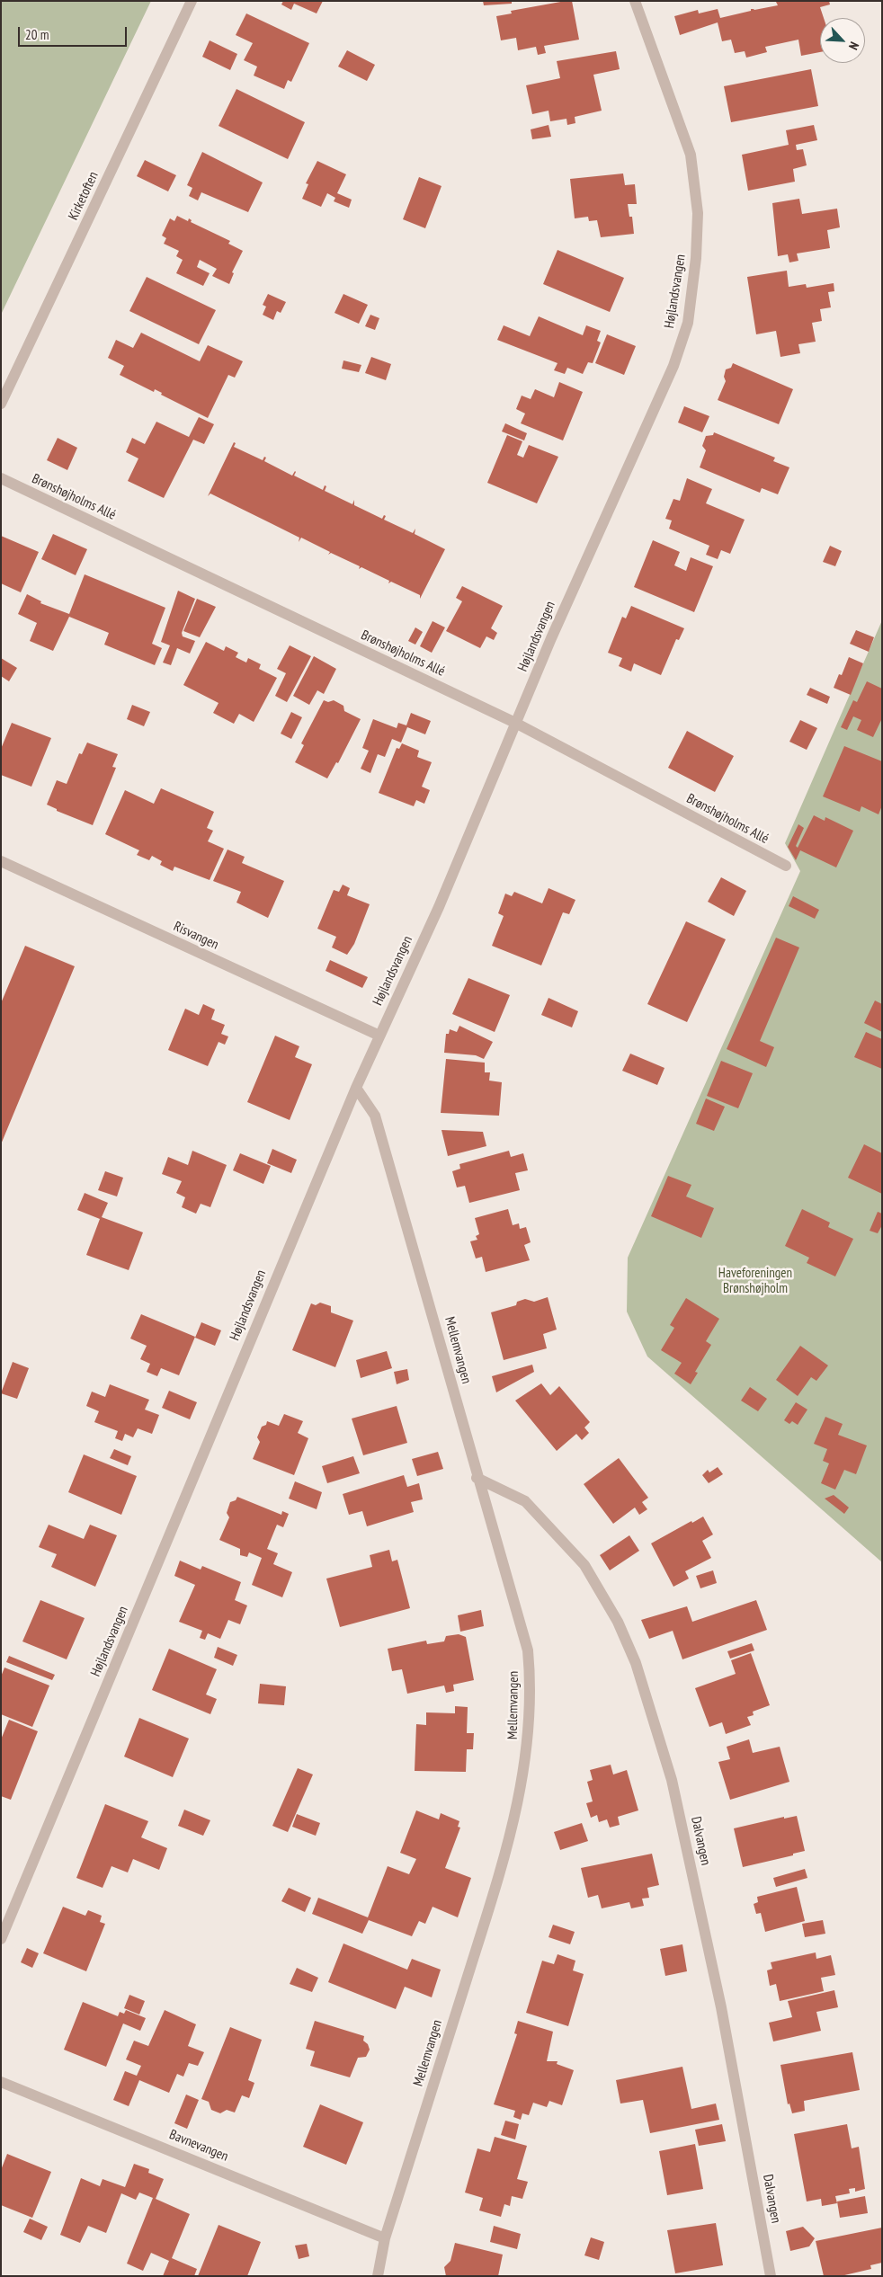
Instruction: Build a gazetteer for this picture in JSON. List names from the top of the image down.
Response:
{
  "streets": {
    "street": [
      "Kirketoften",
      "Højlandsvangen",
      "Brønshøjholms Allé",
      "Risvangen",
      "Mellemvangen",
      "Dalvangen",
      "Bavnevangen"
    ]
  },
  "crossings": [
    ["Højlandsvangen", "Brønshøjholms Allé"],
    ["Højlandsvangen", "Risvangen"],
    ["Højlandsvangen", "Mellemvangen"],
    ["Mellemvangen", "Dalvangen"],
    ["Mellemvangen", "Bavnevangen"]
  ],
  "parks": ["Haveforeningen Brønshøjholm"],
  "scale_bar": "20 m",
  "north": "bottom right"
}
